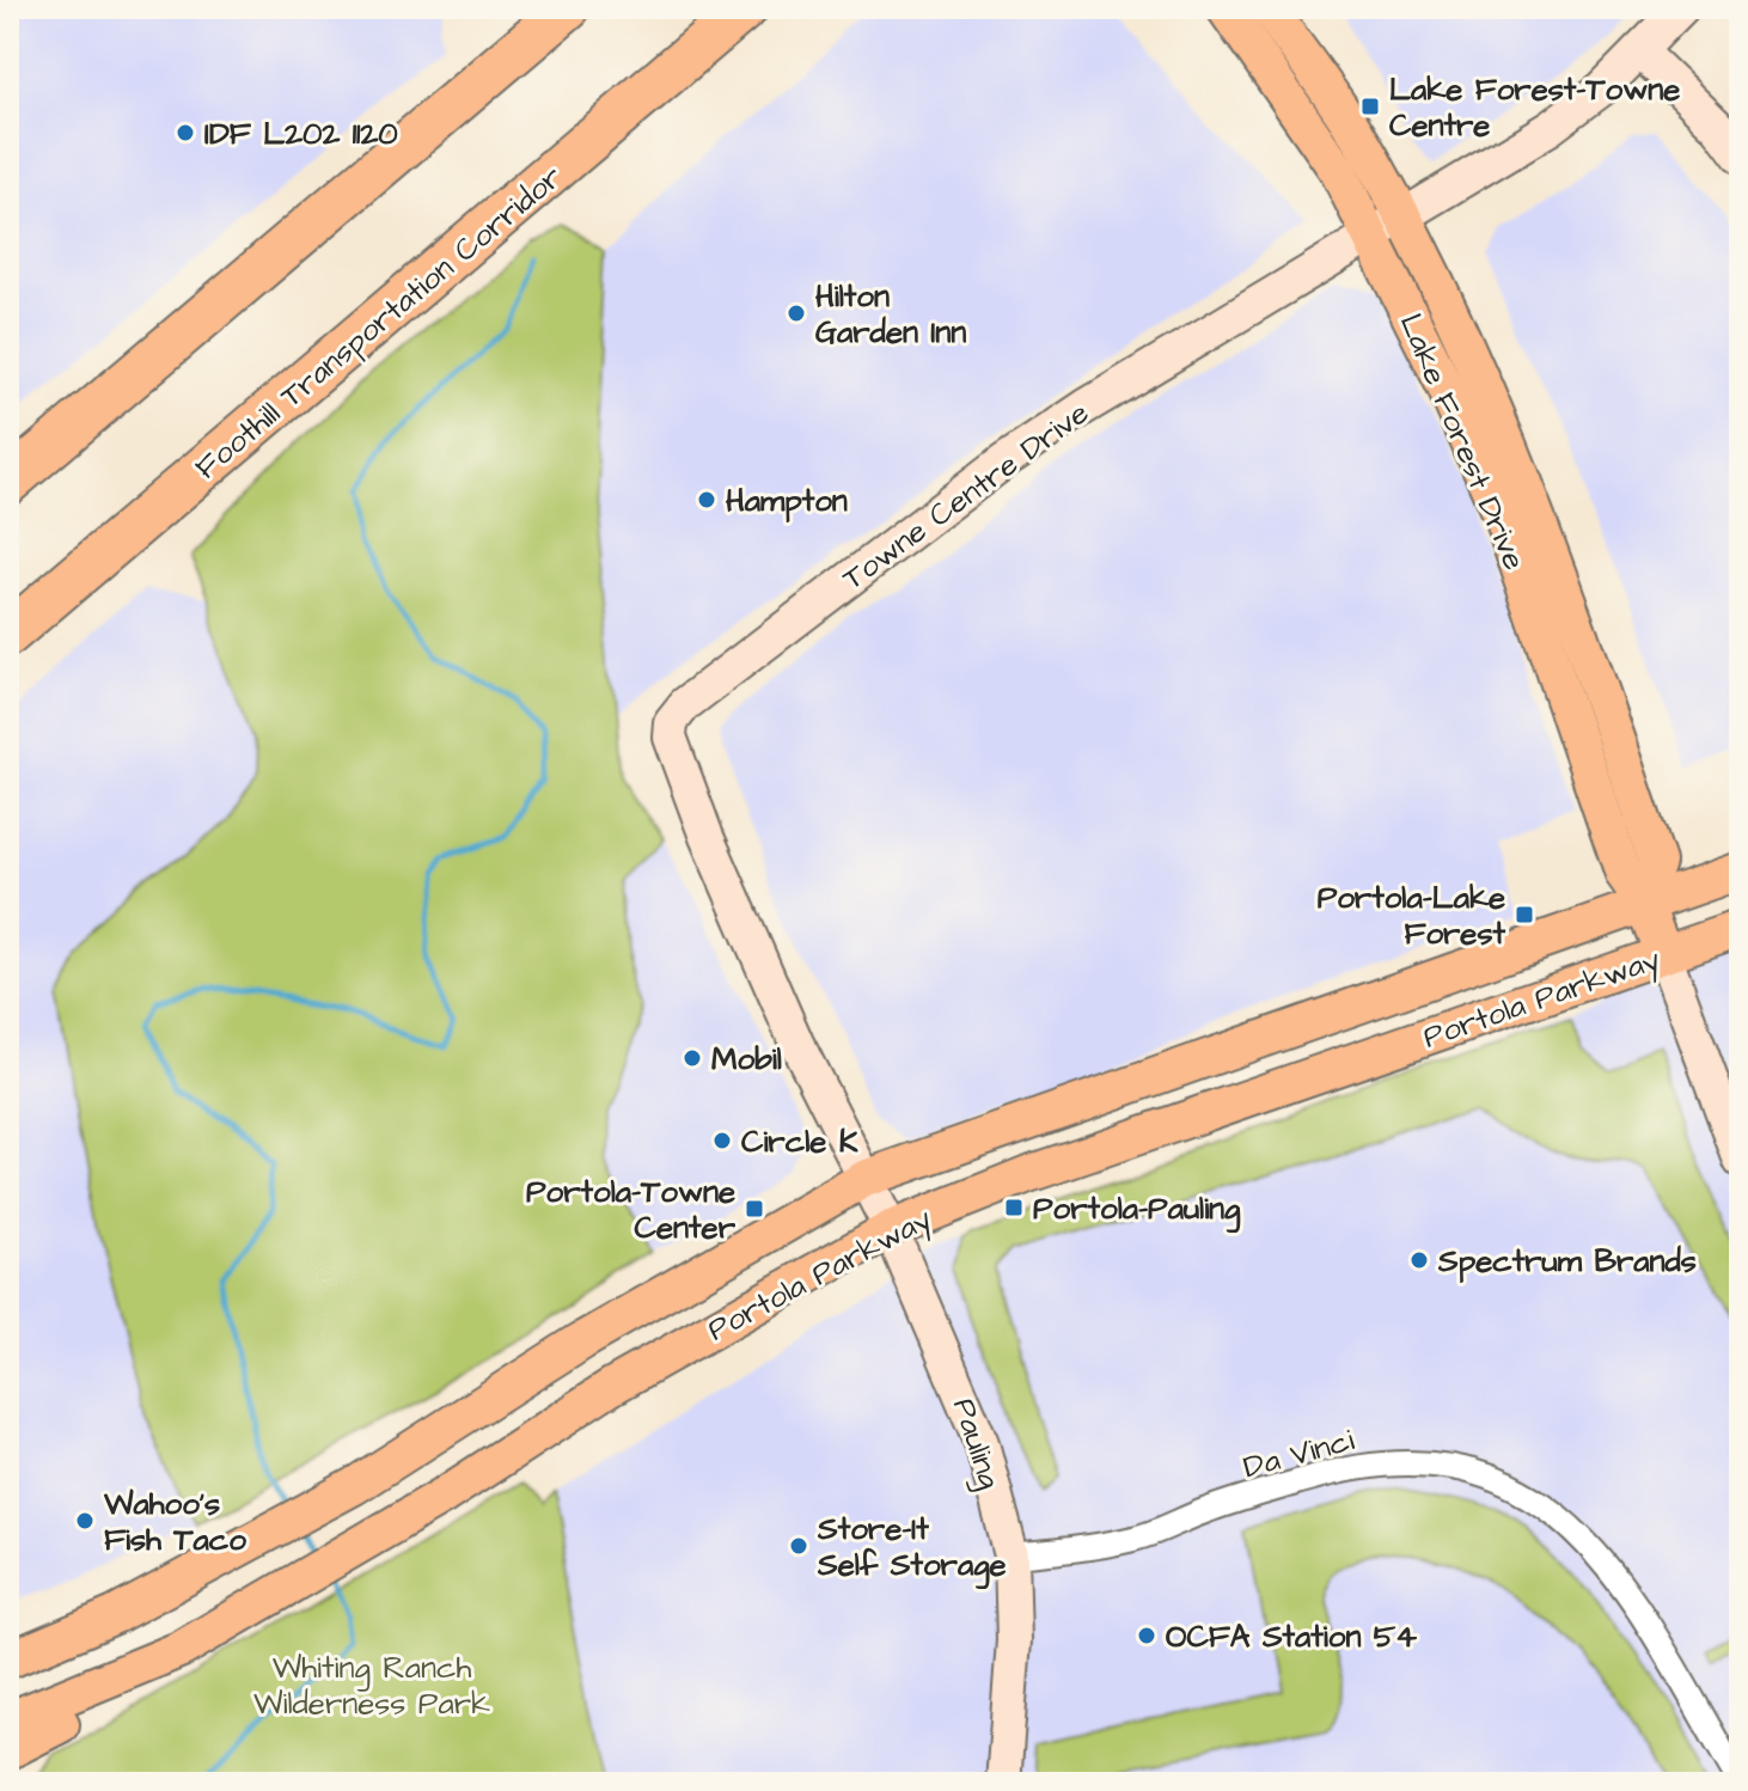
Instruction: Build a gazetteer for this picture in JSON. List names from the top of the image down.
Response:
{
  "streets": {
    "highway": ["Foothill Transportation Corridor"],
    "main road": [
      "Lake Forest Drive",
      "Towne Centre Drive",
      "Portola Parkway",
      "Pauling"
    ],
    "street": ["Da Vinci"]
  },
  "crossings": [
    ["Lake Forest Drive", "Towne Centre Drive"],
    ["Lake Forest Drive", "Portola Parkway"],
    ["Towne Centre Drive", "Portola Parkway"],
    ["Towne Centre Drive", "Pauling"],
    ["Portola Parkway", "Pauling"],
    ["Pauling", "Da Vinci"]
  ],
  "parks": ["Whiting Ranch Wilderness Park"],
  "places": {
    "transit": [
      "Lake Forest-Towne Centre",
      "Portola-Lake Forest",
      "Portola-Pauling",
      "Portola-Towne Center"
    ],
    "other": [
      "IDF L202 1120",
      "Hilton Garden Inn",
      "Hampton",
      "Mobil",
      "Circle K",
      "Spectrum Brands",
      "Wahoo's Fish Taco",
      "Store-It Self Storage",
      "OCFA Station 54"
    ]
  }
}
